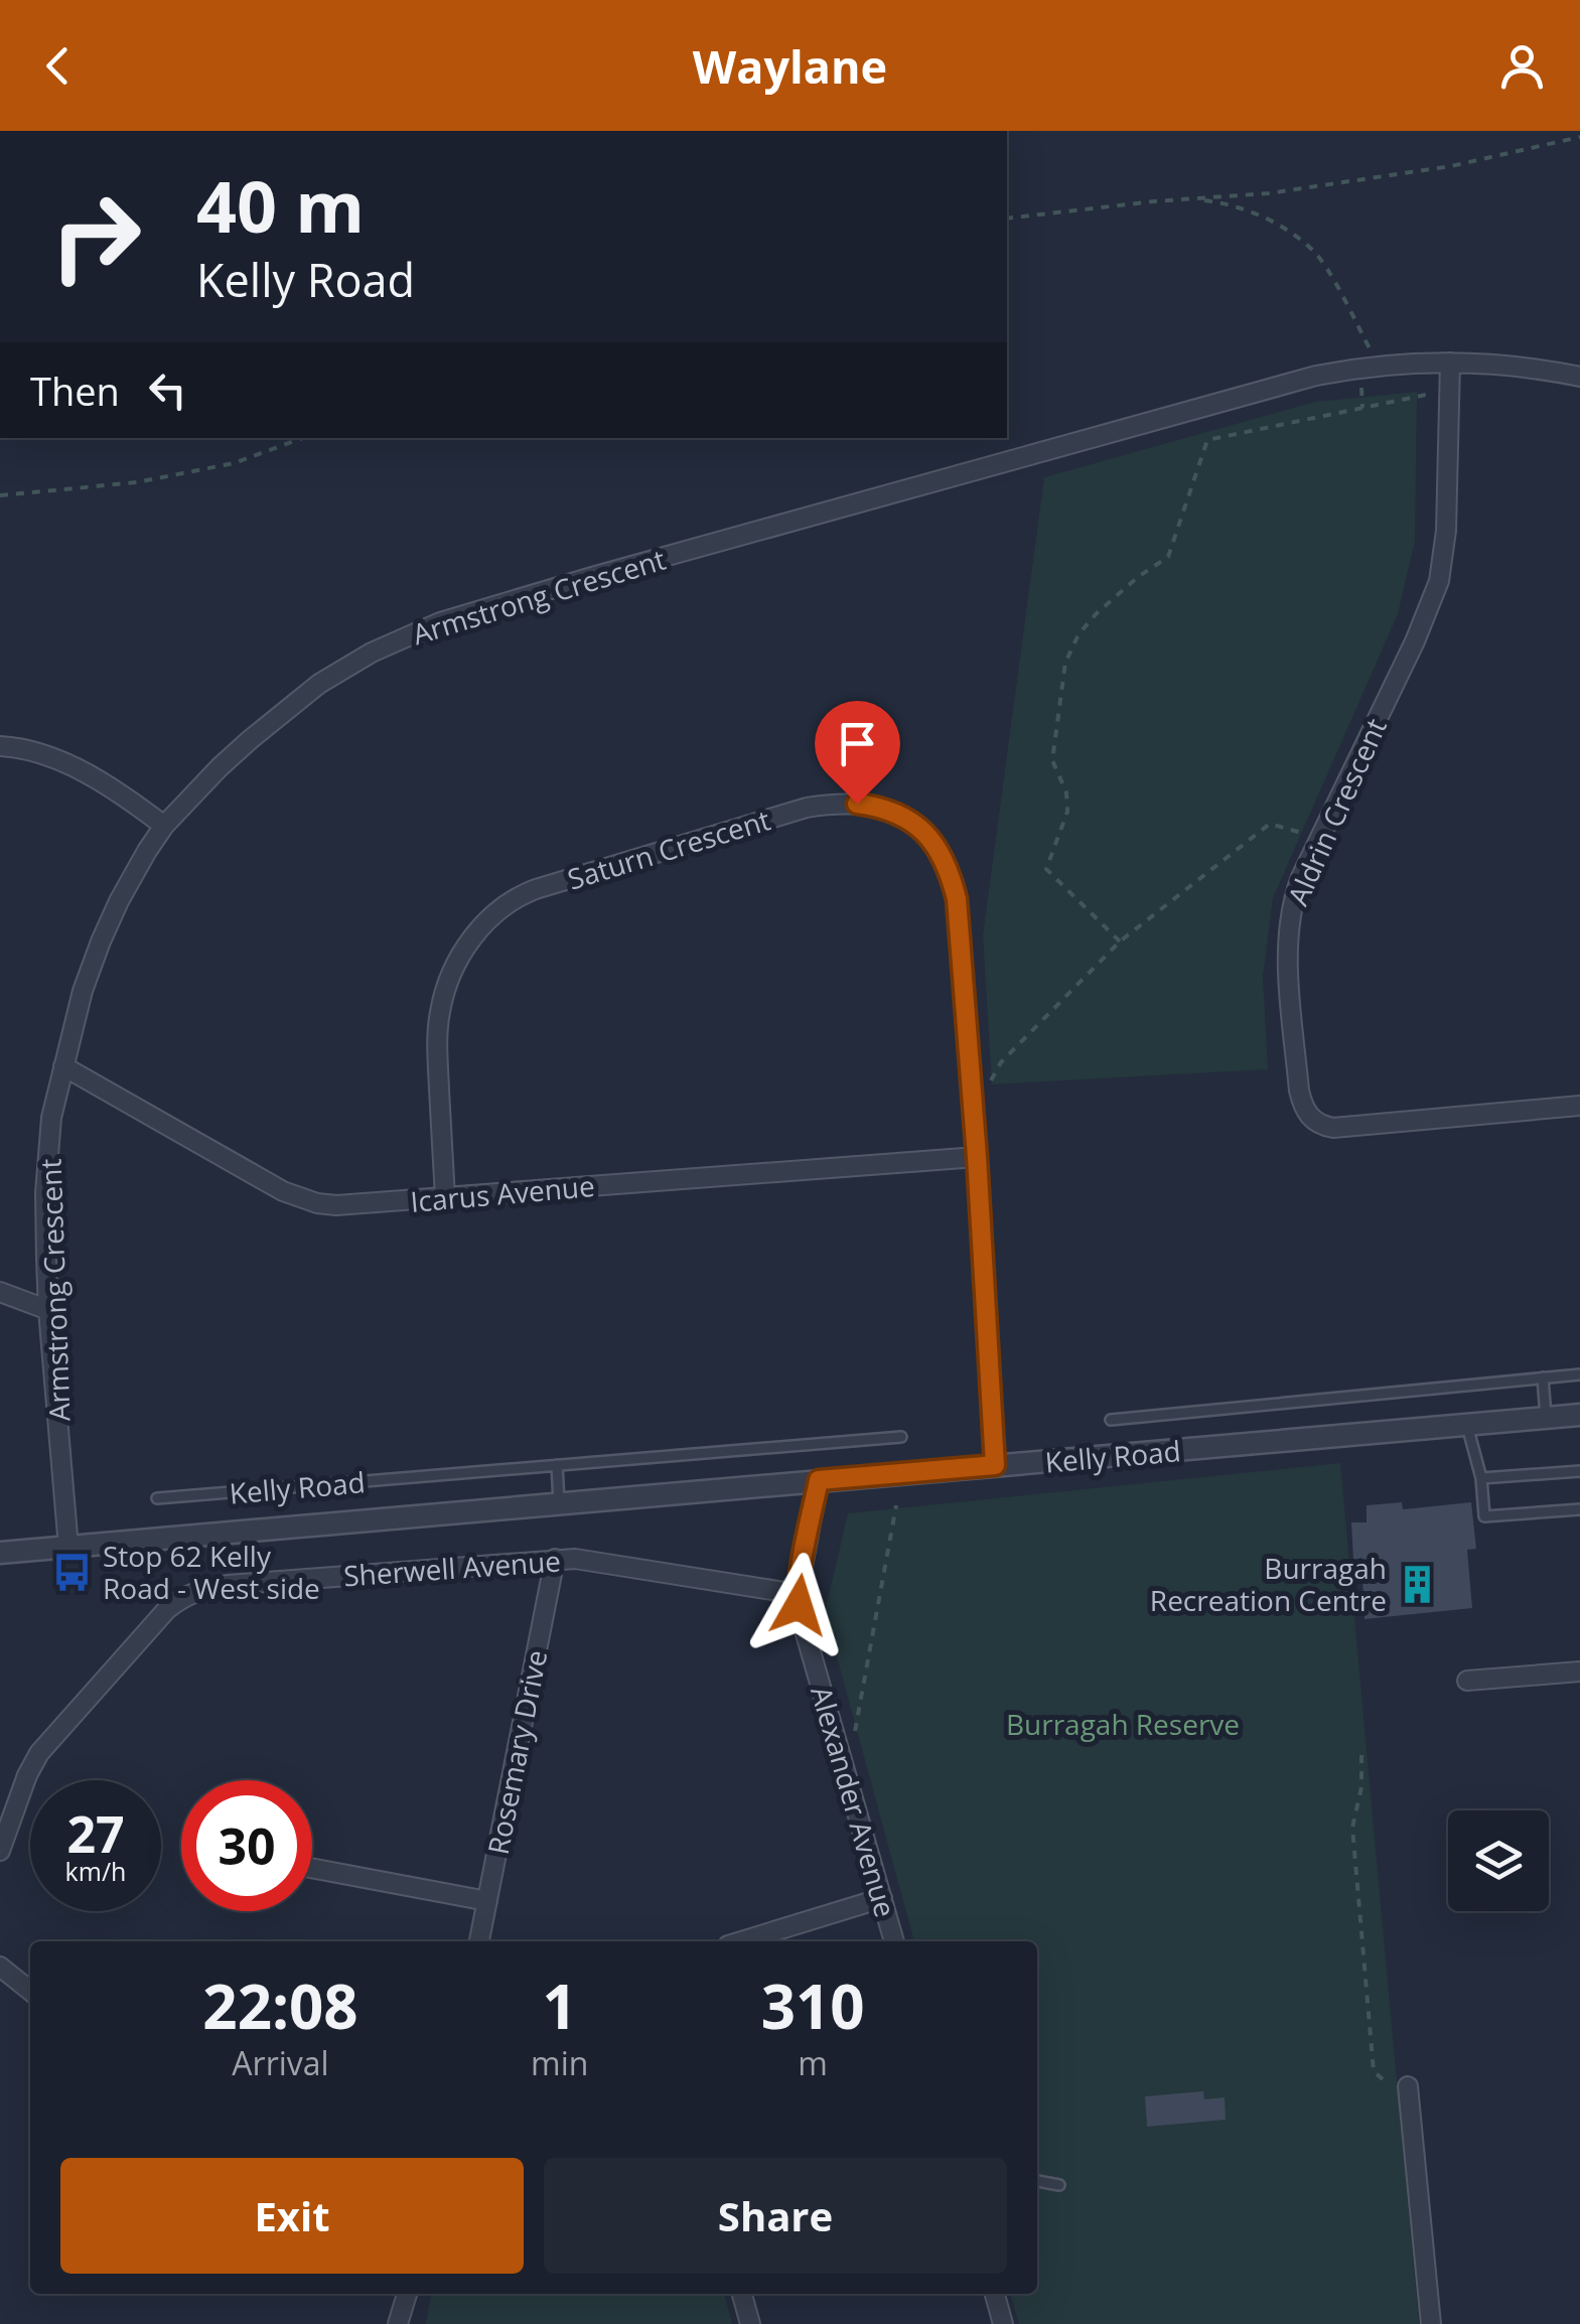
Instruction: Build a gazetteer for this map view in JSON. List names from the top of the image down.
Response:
{
  "streets": {
    "street": [
      "Armstrong Crescent",
      "Aldrin Crescent",
      "Saturn Crescent",
      "Icarus Avenue",
      "Kelly Road",
      "Sherwell Avenue",
      "Rosemary Drive",
      "Alexander Avenue"
    ]
  },
  "crossings": [
    ["Armstrong Crescent", "Aldrin Crescent"],
    ["Armstrong Crescent", "Icarus Avenue"],
    ["Armstrong Crescent", "Kelly Road"],
    ["Saturn Crescent", "Icarus Avenue"],
    ["Saturn Crescent", "Kelly Road"],
    ["Kelly Road", "Alexander Avenue"],
    ["Sherwell Avenue", "Rosemary Drive"],
    ["Sherwell Avenue", "Alexander Avenue"]
  ],
  "parks": ["Burragah Reserve"],
  "places": {
    "bus stop": ["Stop 62 Kelly Road - West side"],
    "building": ["Burragah Recreation Centre"]
  },
  "page": {
    "header": "Waylane",
    "turn": ["40 m", "Kelly Road"],
    "then": "Then",
    "speed": "27 km/h",
    "limit": "30",
    "eta": [
      "22:08",
      "Arrival",
      "1",
      "min",
      "310",
      "m"
    ],
    "buttons": ["Exit", "Share"]
  }
}
